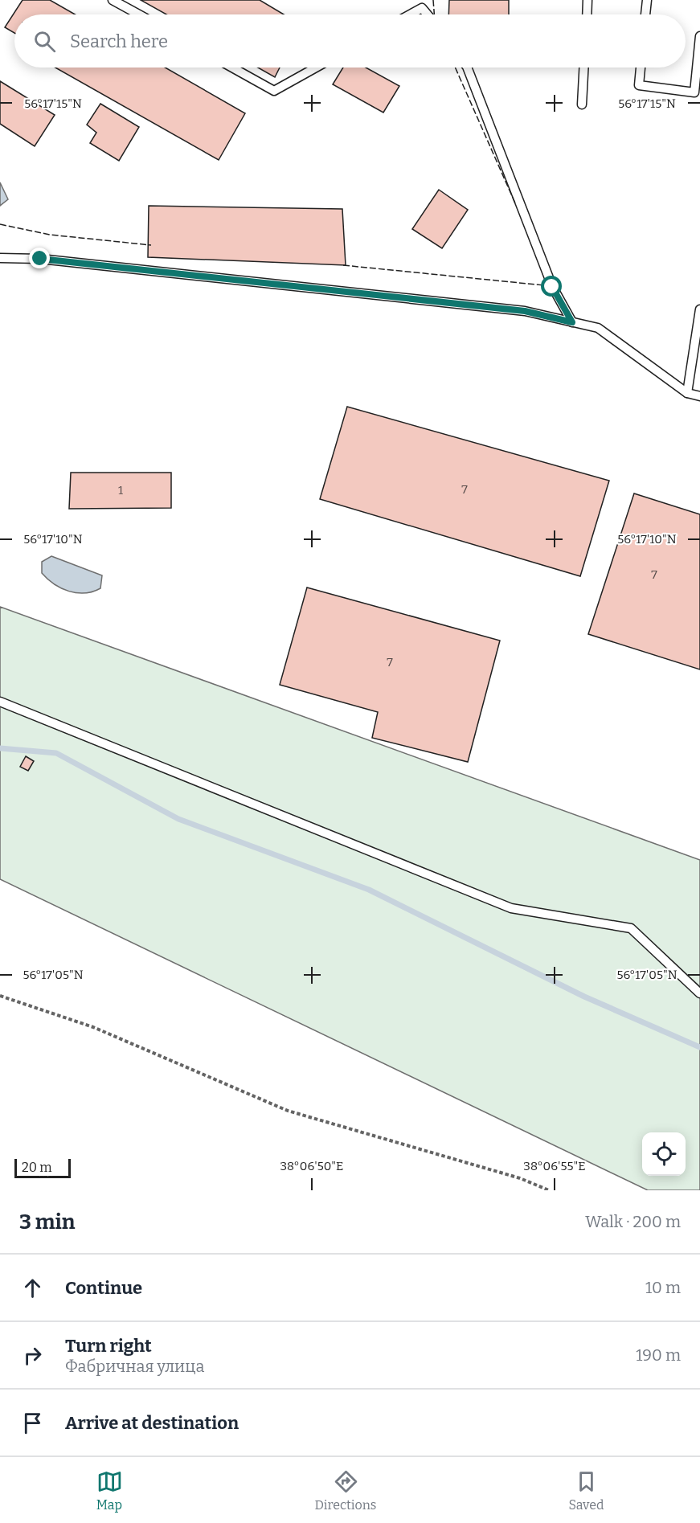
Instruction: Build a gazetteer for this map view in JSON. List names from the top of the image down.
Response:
{
  "house_numbers": [
    "7",
    "1",
    "7",
    "7"
  ],
  "scale_bar": "20 m",
  "page": {
    "search": "Search here",
    "scale": "20 m",
    "heading": ["3 min", "Walk · 200 m"],
    "list": [
      ["Continue", "10 m"],
      ["Turn right", "Фабричная улица", "190 m"],
      "Arrive at destination"
    ],
    "nav": ["Map", "Directions", "Saved"]
  },
  "coordinates": [
    "56°17'15\"N",
    "56°17'10\"N",
    "56°17'05\"N",
    "38°06'50\"E",
    "38°06'55\"E"
  ]
}
